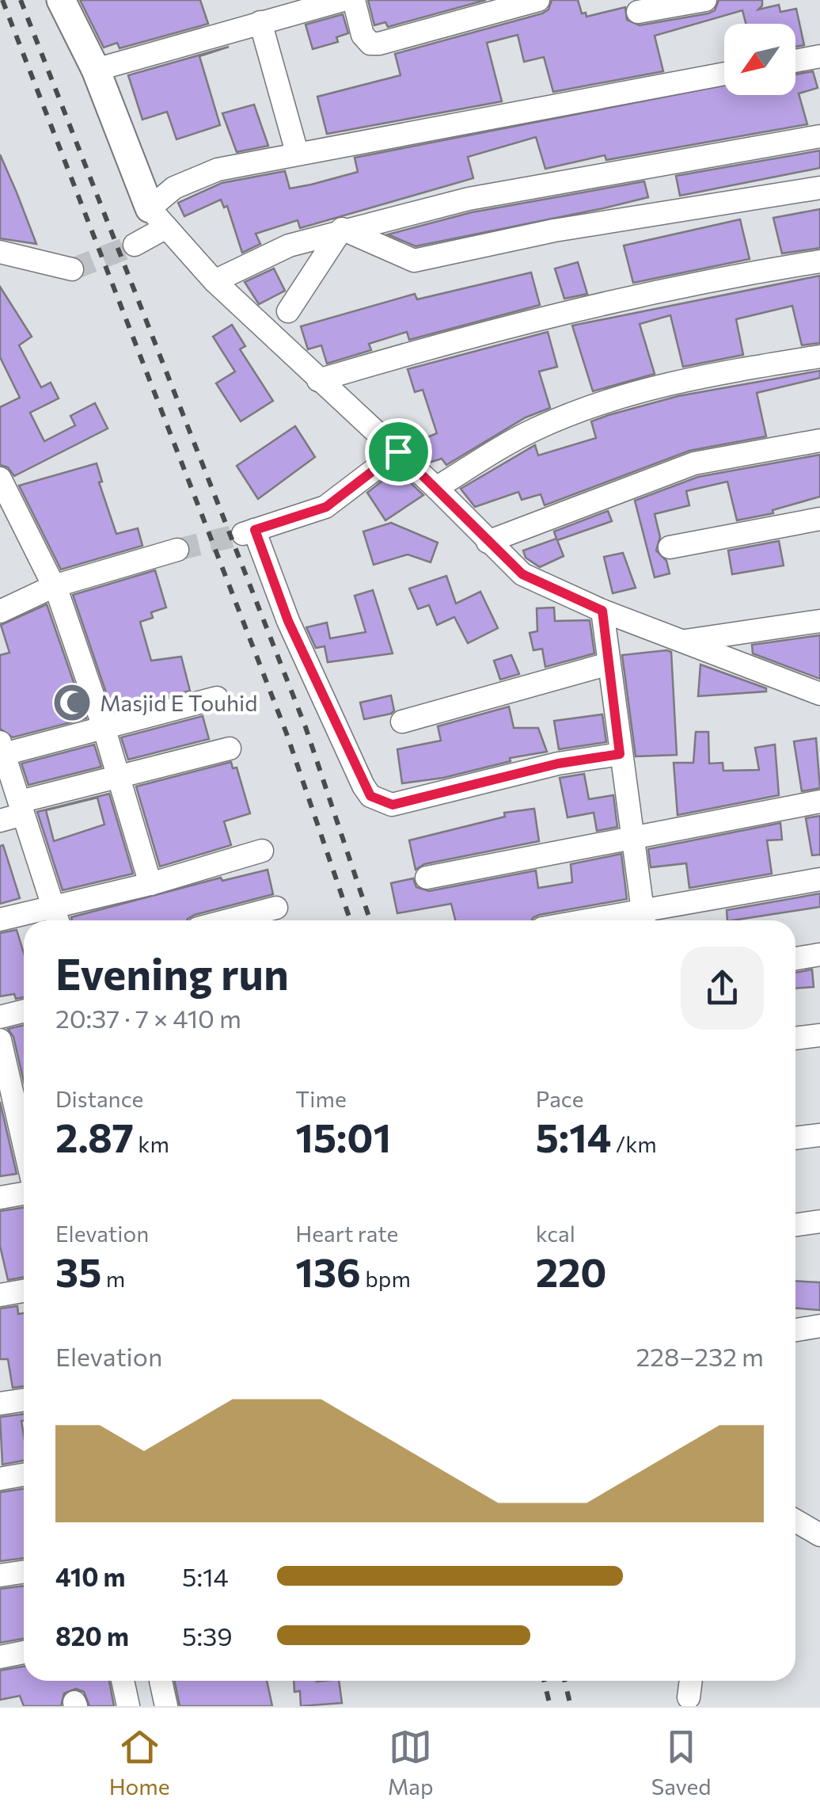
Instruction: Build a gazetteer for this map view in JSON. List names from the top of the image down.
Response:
{
  "places": {
    "mosque": ["Masjid E Touhid"]
  },
  "north": "bottom left",
  "page": {
    "heading": ["Evening run", "20:37 · 7 × 410 m"],
    "stats": [
      ["Distance", "2.87 km"],
      ["Time", "15:01"],
      ["Pace", "5:14 /km"],
      ["Elevation", "35 m"],
      ["Heart rate", "136 bpm"],
      ["kcal", "220"]
    ],
    "chart": ["Elevation", "228–232 m"],
    "list": [
      {
        "name": "410 m",
        "note": "5:14"
      },
      {
        "name": "820 m",
        "note": "5:39"
      }
    ],
    "tabs": ["Home", "Map", "Saved"]
  }
}
